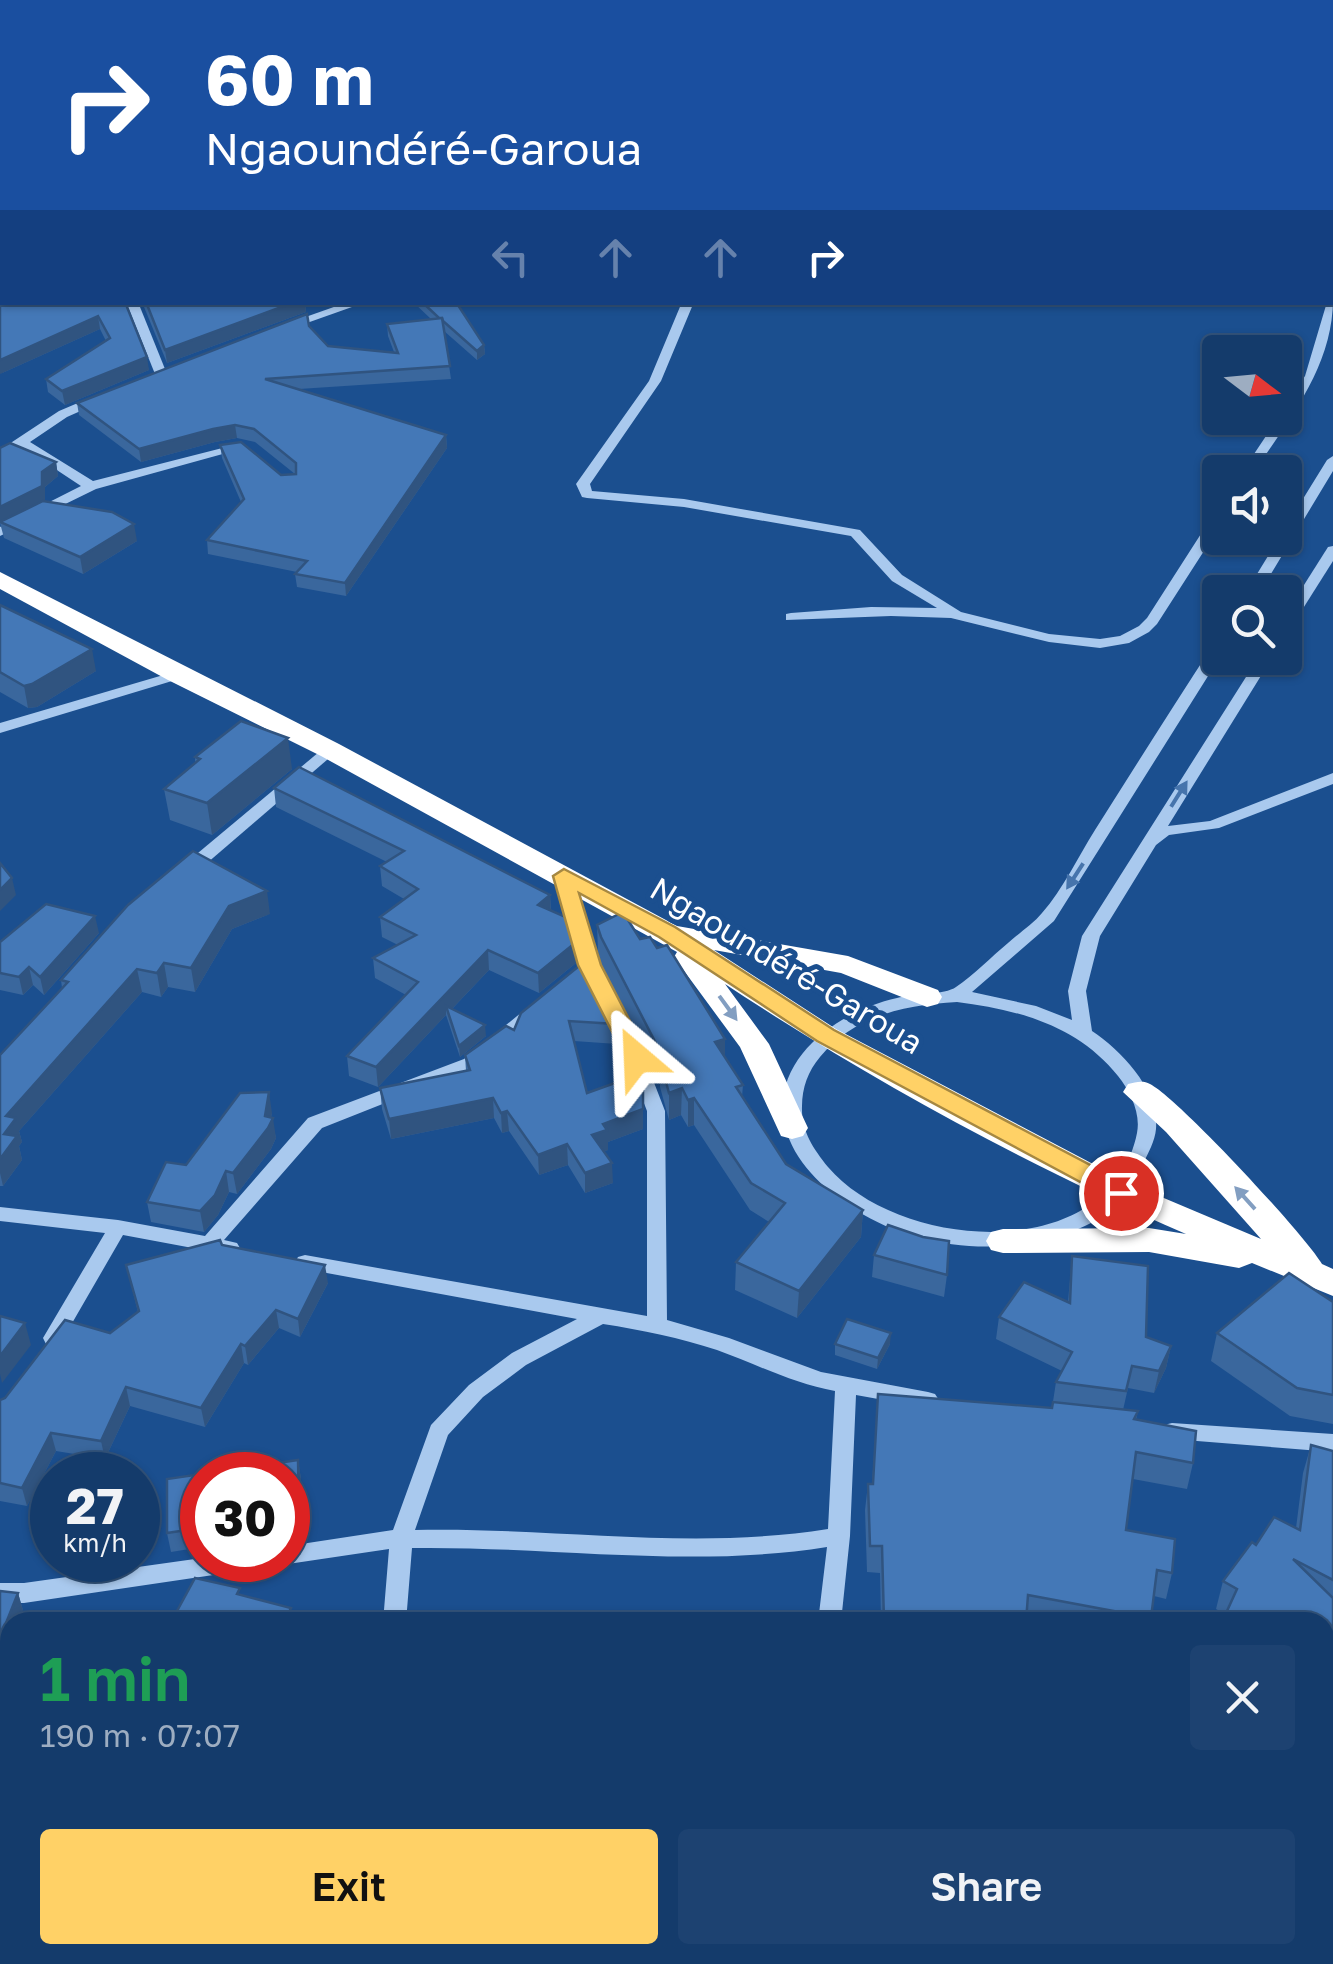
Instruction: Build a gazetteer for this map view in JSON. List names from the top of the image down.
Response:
{
  "streets": {
    "highway": ["Ngaoundéré-Garoua"]
  },
  "north": "right",
  "page": {
    "turn": ["60 m", "Ngaoundéré-Garoua"],
    "speed": "27 km/h",
    "limit": "30",
    "heading": ["1 min", "190 m · 07:07"],
    "buttons": ["Exit", "Share"]
  }
}
